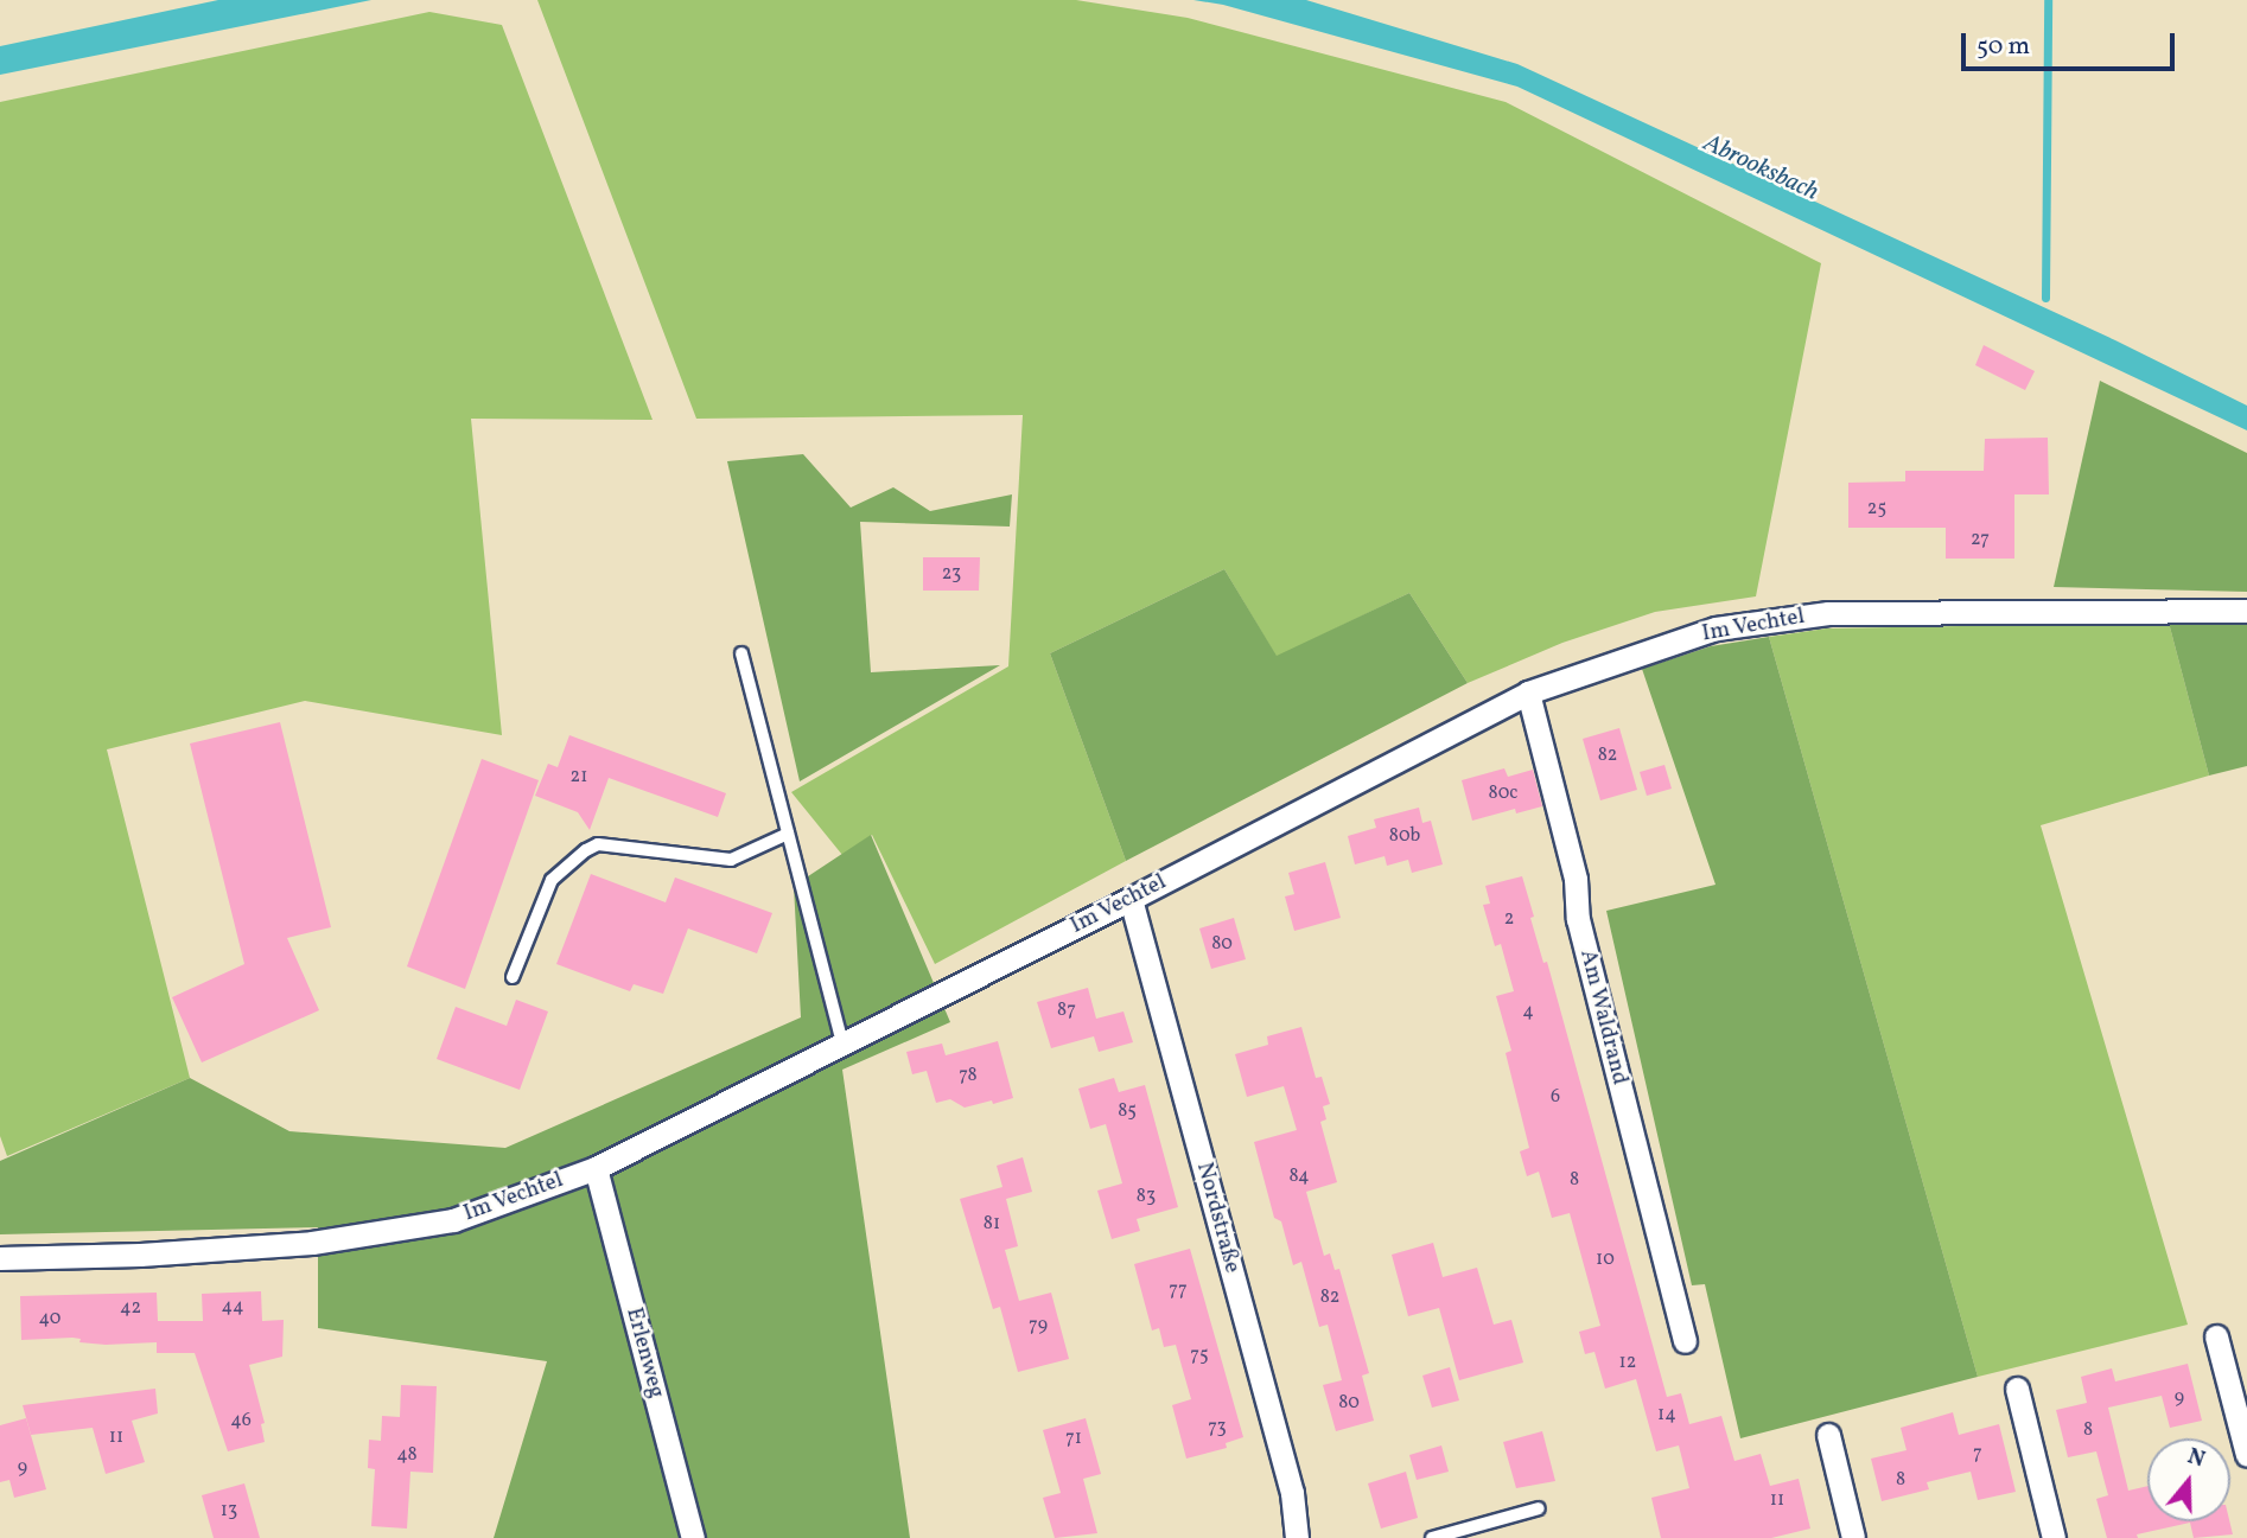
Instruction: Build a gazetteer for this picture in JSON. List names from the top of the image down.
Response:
{
  "streets": {
    "street": [
      "Im Vechtel",
      "Am Waldrand",
      "Nordstraße",
      "Erlenweg"
    ]
  },
  "crossings": [
    ["Im Vechtel", "Am Waldrand"],
    ["Im Vechtel", "Nordstraße"],
    ["Im Vechtel", "Erlenweg"]
  ],
  "water": ["Abrooksbach"],
  "house_numbers": [
    "25",
    "27",
    "23",
    "82",
    "21",
    "80c",
    "80b",
    "2",
    "80",
    "87",
    "4",
    "78",
    "6",
    "85",
    "84",
    "8",
    "83",
    "81",
    "10",
    "77",
    "82",
    "44",
    "42",
    "40",
    "79",
    "75",
    "12",
    "9",
    "80",
    "14",
    "46",
    "73",
    "8",
    "11",
    "71",
    "7",
    "48",
    "9",
    "8",
    "11",
    "13"
  ],
  "scale_bar": "50 m",
  "north": "top"
}
